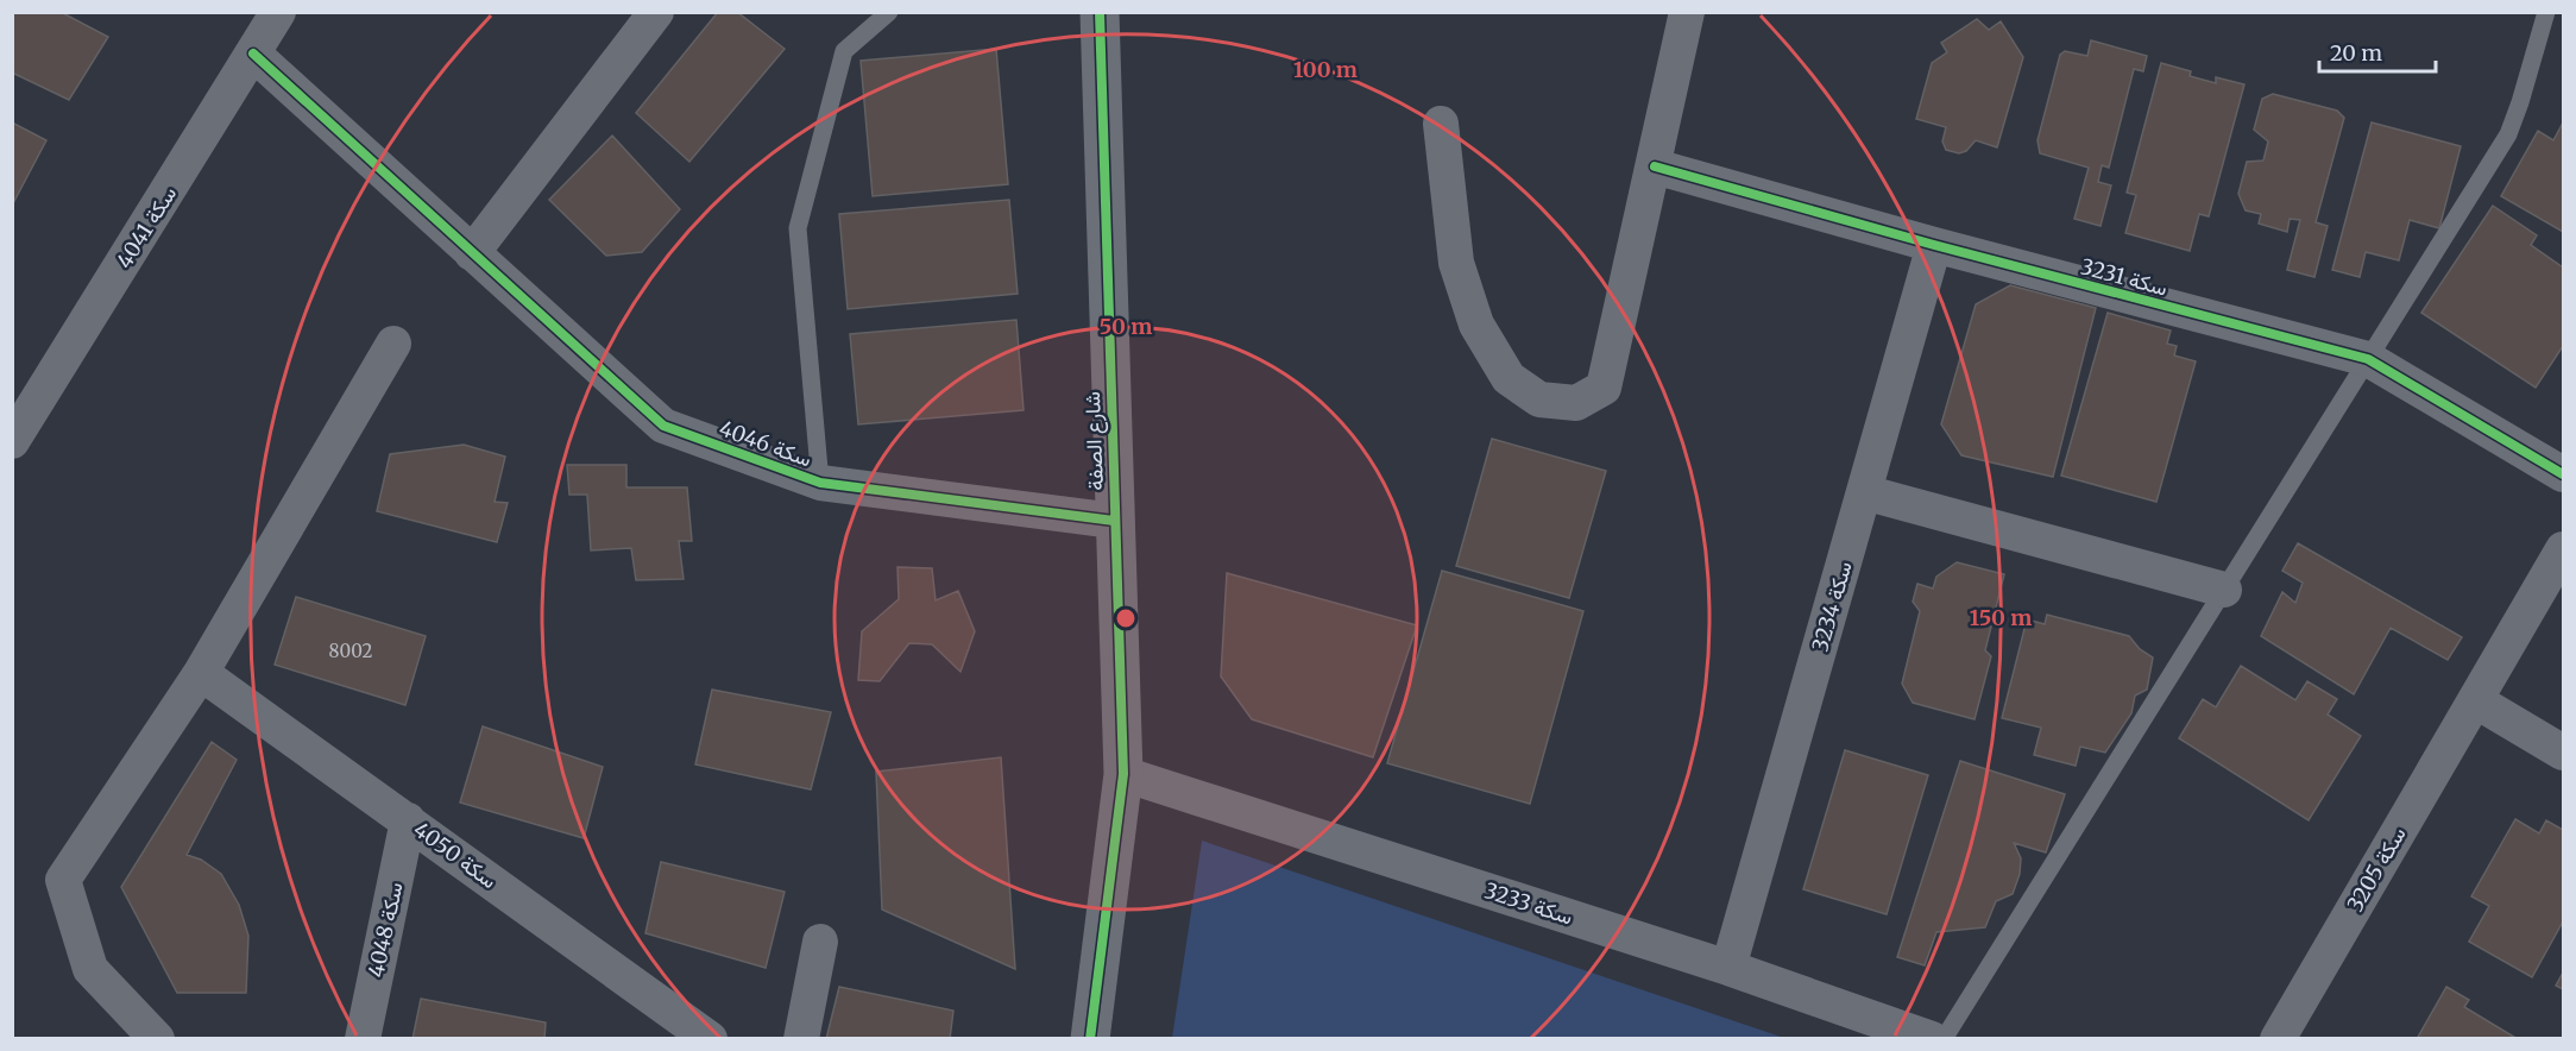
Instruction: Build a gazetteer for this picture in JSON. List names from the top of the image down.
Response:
{
  "streets": {
    "street": [
      "سكة 4041",
      "سكة 3231",
      "شارع الصفة",
      "سكة 4046",
      "سكة 3234",
      "سكة 4050",
      "سكة 3205",
      "سكة 3233",
      "سكة 4048"
    ]
  },
  "crossings": [
    ["سكة 4041", "سكة 4046"],
    ["سكة 3231", "سكة 3234"],
    ["شارع الصفة", "سكة 4046"],
    ["شارع الصفة", "سكة 3233"],
    ["سكة 3234", "سكة 3233"],
    ["سكة 4050", "سكة 4048"]
  ],
  "house_numbers": ["8002"],
  "scale_bar": "20 m",
  "rings": ["100 m", "50 m", "150 m"]
}
